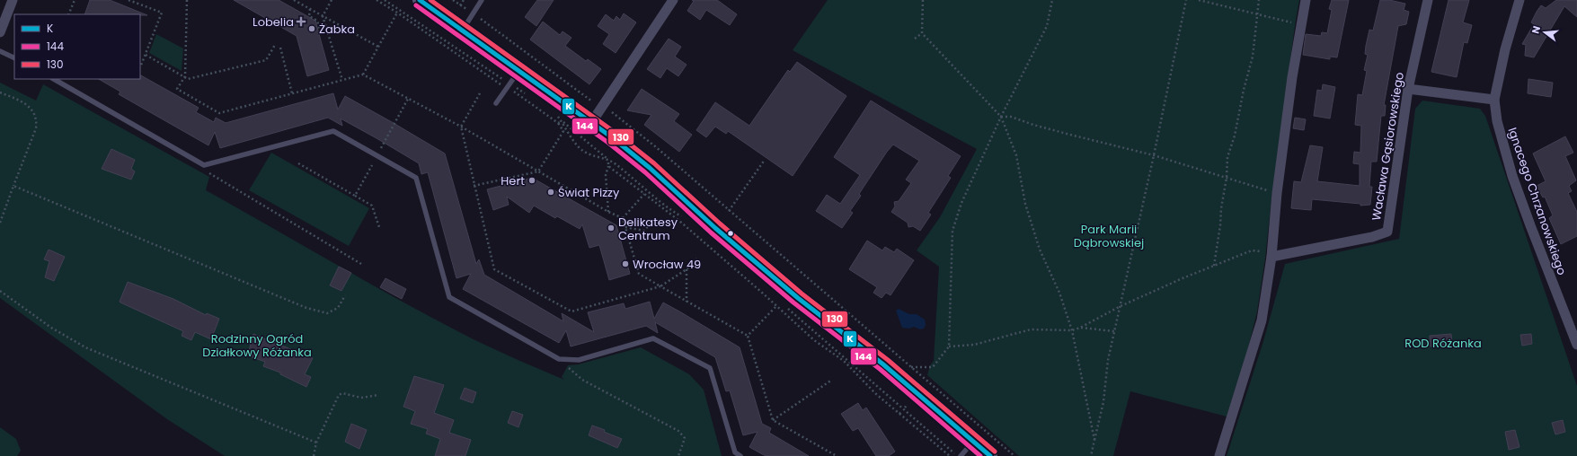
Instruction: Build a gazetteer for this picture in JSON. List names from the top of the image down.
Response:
{
  "streets": {
    "street": ["Wacława Gąsiorowskiego", "Ignacego Chrzanowskiego"]
  },
  "parks": ["Park Marii Dąbrowskiej", "Rodzinny Ogród Działkowy Różanka", "ROD Różanka"],
  "places": {
    "health": ["Lobelia"],
    "other": [
      "Żabka",
      "Hert",
      "Świat Pizzy",
      "Delikatesy Centrum",
      "Wrocław 49"
    ]
  },
  "lines": ["transit line K", "transit line 130", "transit line 144"],
  "legend": ["K", "144", "130"],
  "north": "left"
}
